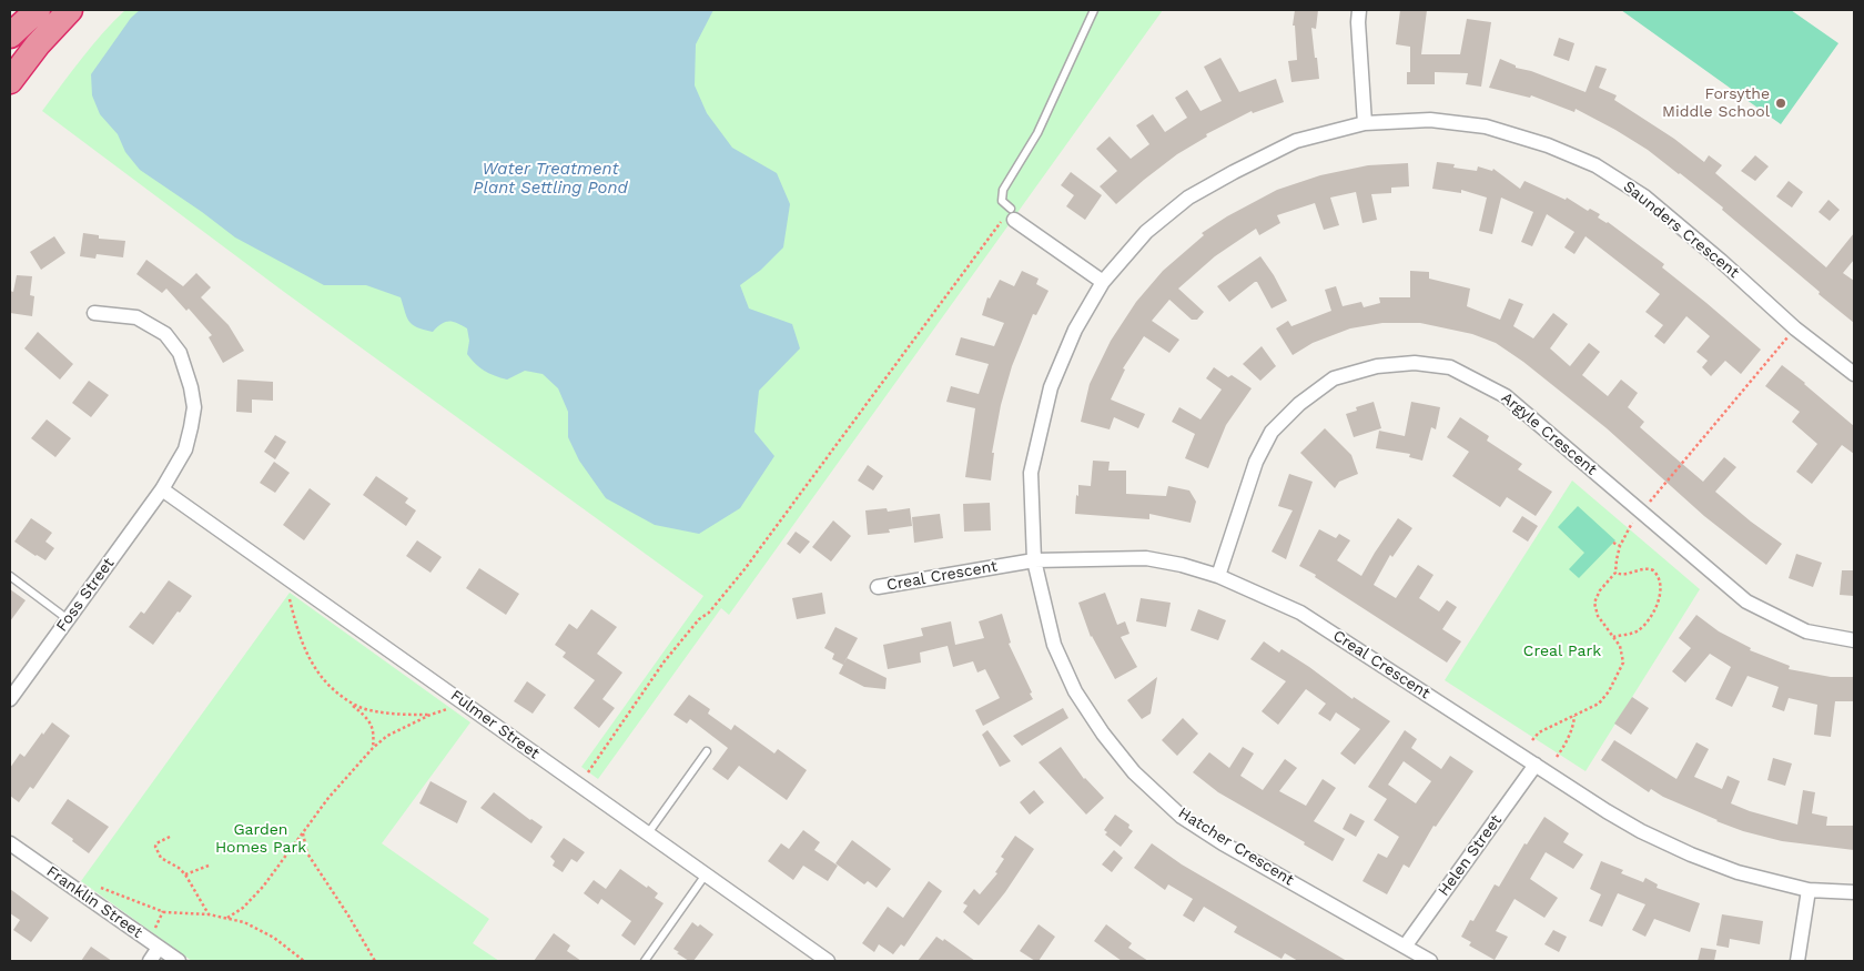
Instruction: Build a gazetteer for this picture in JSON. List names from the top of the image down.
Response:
{
  "streets": {
    "street": [
      "Saunders Crescent",
      "Argyle Crescent",
      "Creal Crescent",
      "Foss Street",
      "Fulmer Street",
      "Hatcher Crescent",
      "Helen Street",
      "Franklin Street"
    ]
  },
  "crossings": [
    ["Saunders Crescent", "Hatcher Crescent"],
    ["Argyle Crescent", "Creal Crescent"],
    ["Creal Crescent", "Hatcher Crescent"],
    ["Creal Crescent", "Helen Street"],
    ["Foss Street", "Fulmer Street"],
    ["Hatcher Crescent", "Helen Street"]
  ],
  "water": ["Water Treatment Plant Settling Pond"],
  "parks": ["Creal Park", "Garden Homes Park"],
  "places": ["Forsythe Middle School"]
}
